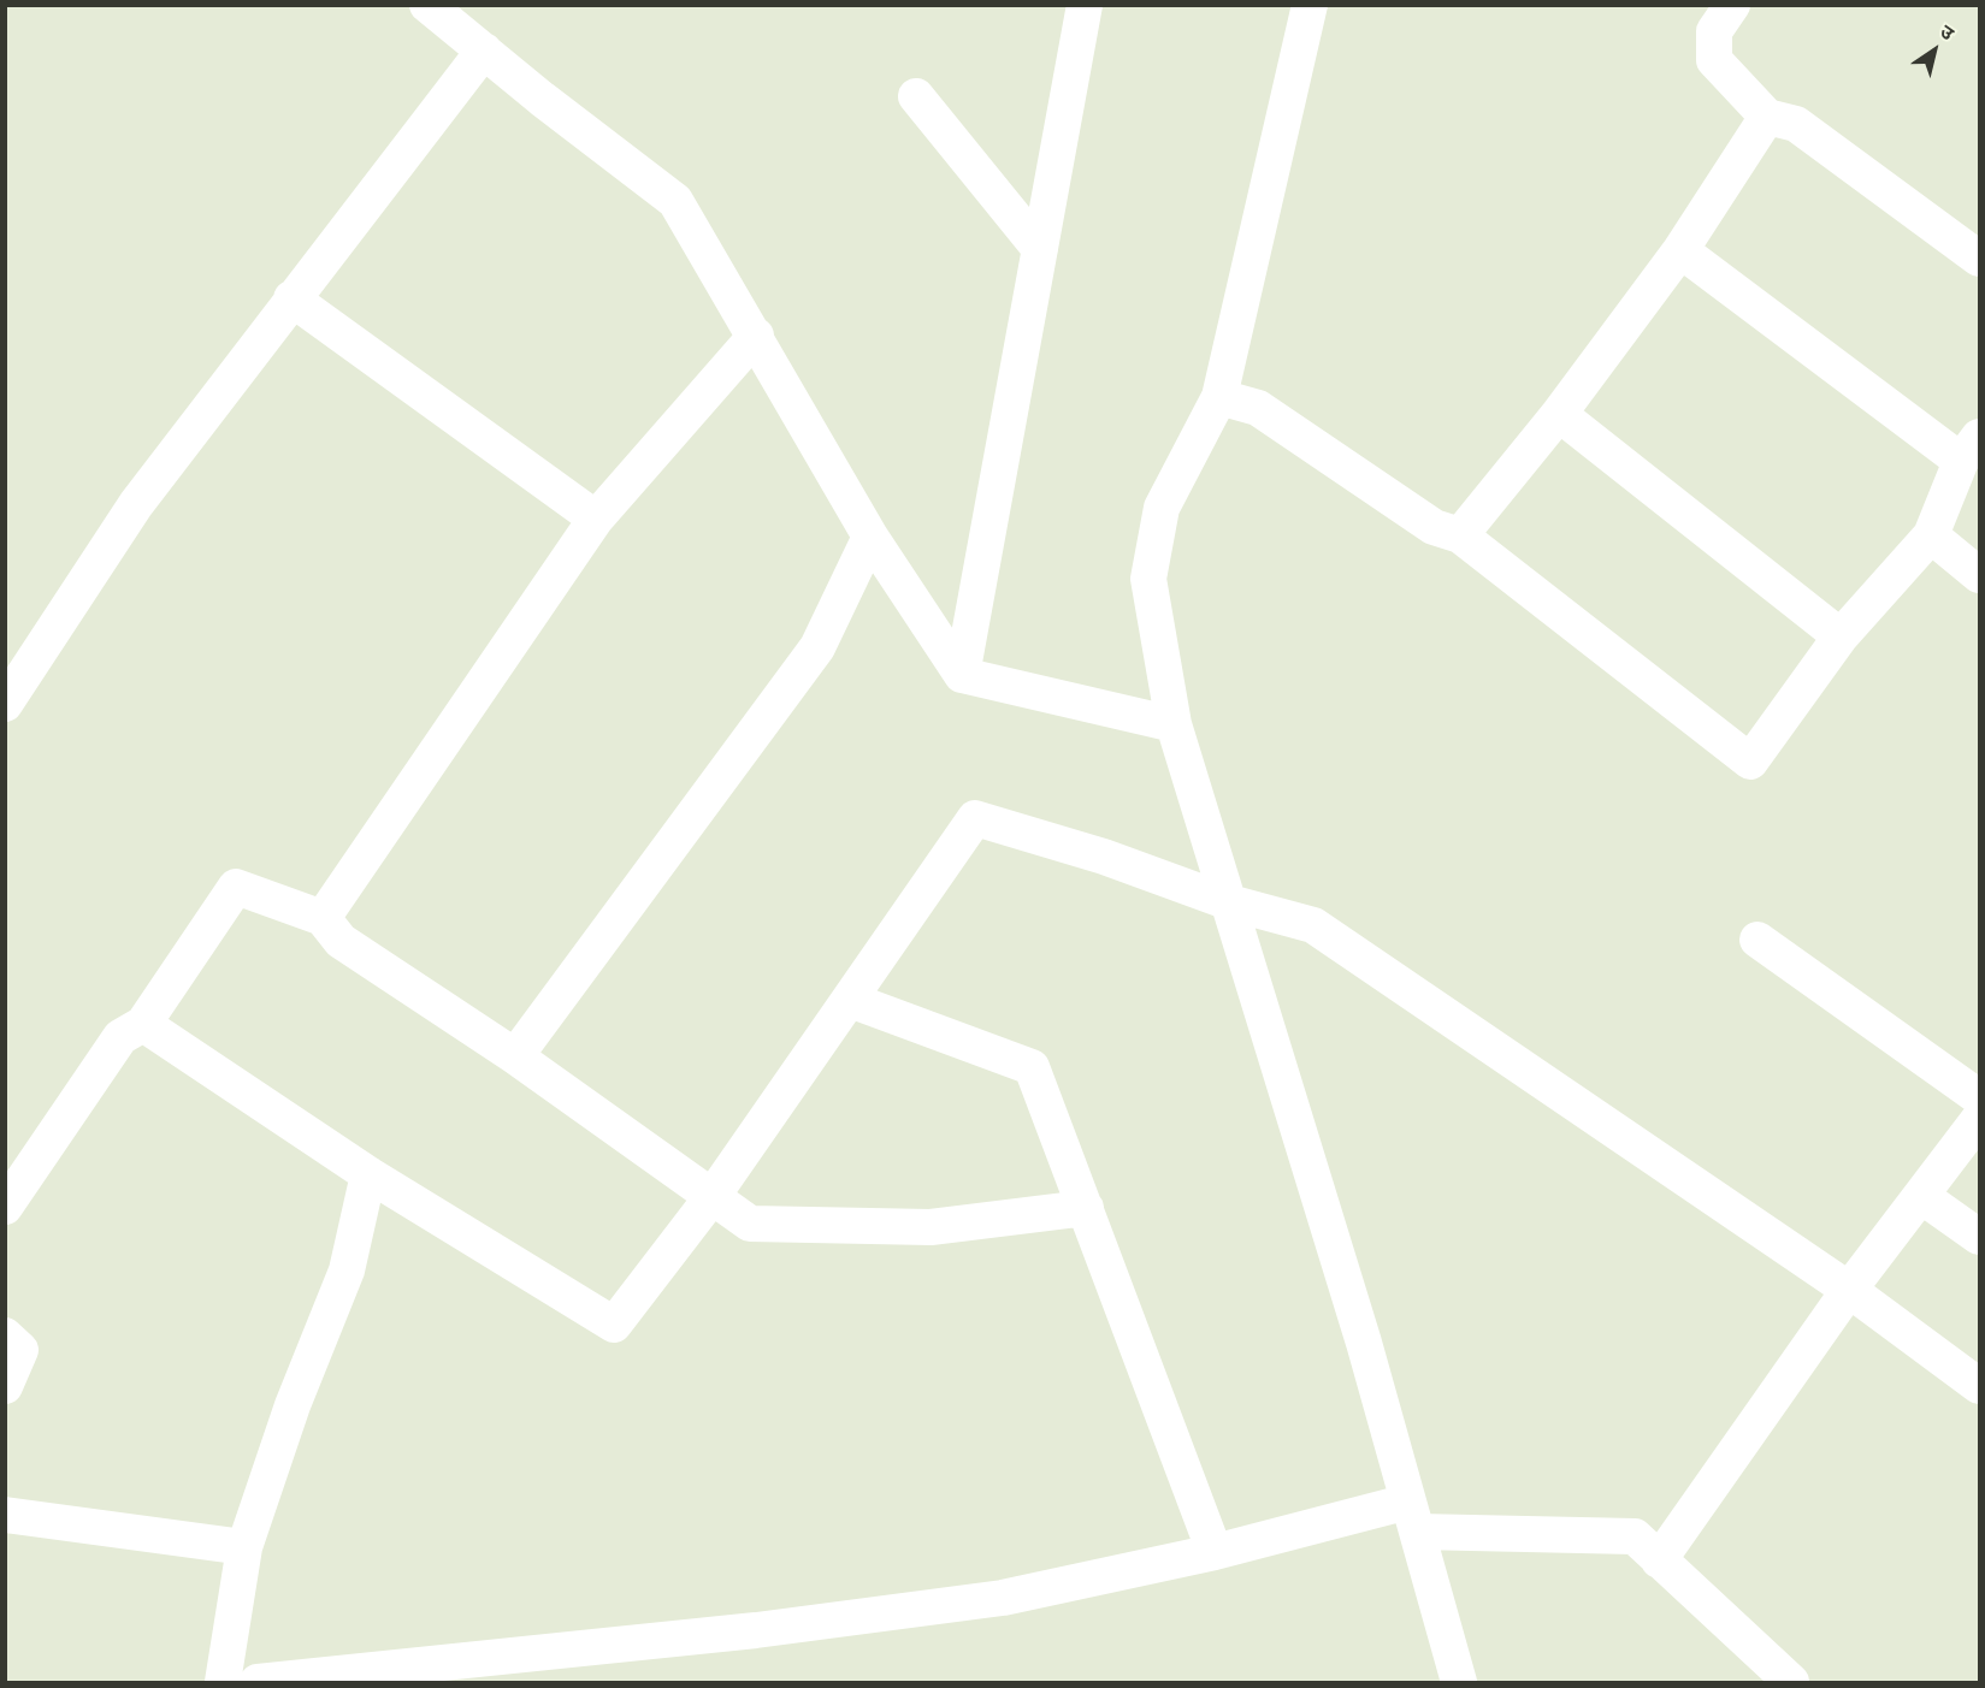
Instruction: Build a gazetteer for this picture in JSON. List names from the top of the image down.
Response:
{
  "north": "top right"
}
